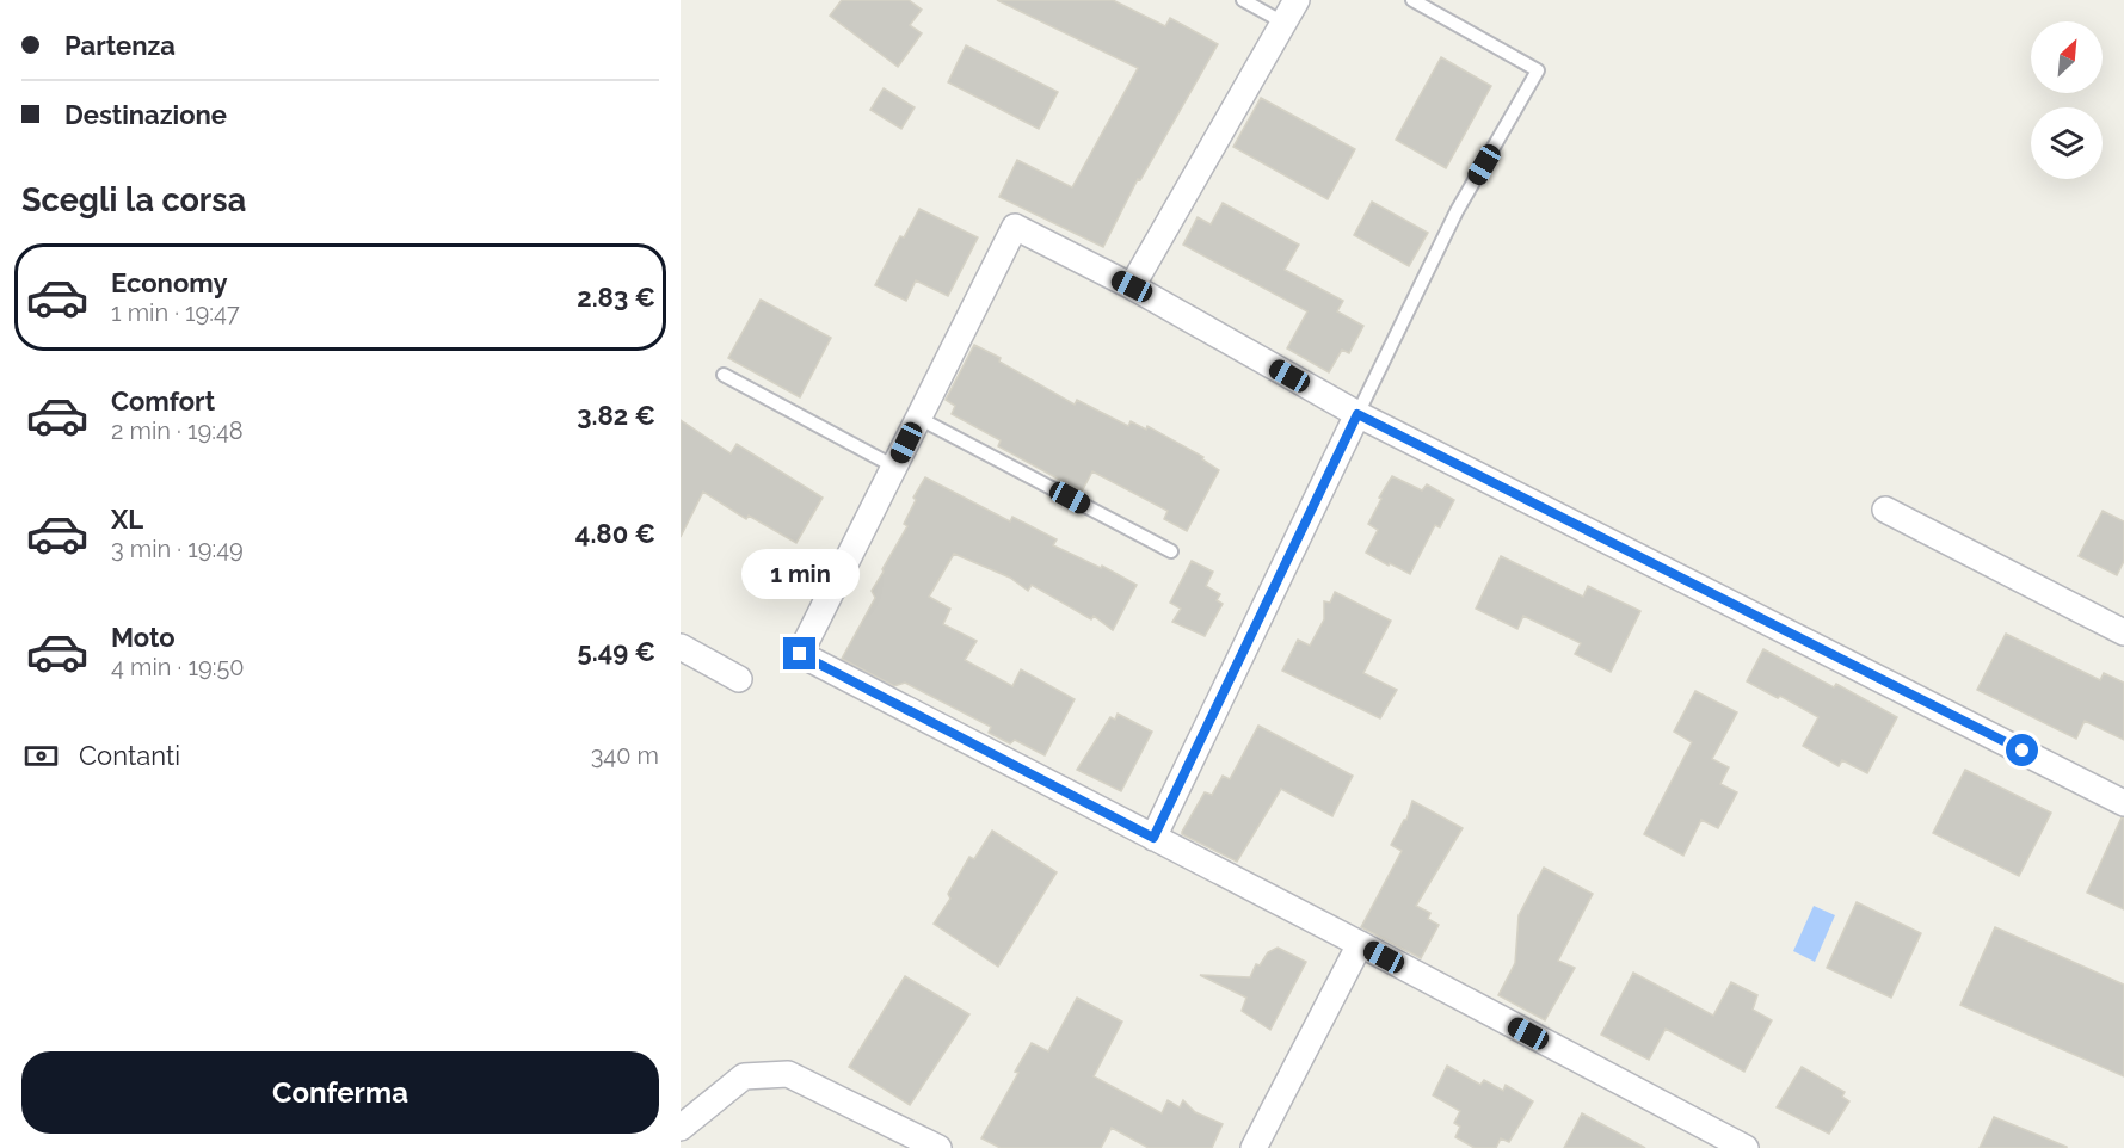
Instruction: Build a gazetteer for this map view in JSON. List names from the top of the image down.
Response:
{
  "north": "top right",
  "page": {
    "banner": ["Partenza", "Destinazione"],
    "heading": "Scegli la corsa",
    "list": [
      {
        "name": "Economy",
        "note": "1 min · 19:47",
        "value": "2.83 €"
      },
      {
        "name": "Comfort",
        "note": "2 min · 19:48",
        "value": "3.82 €"
      },
      {
        "name": "XL",
        "note": "3 min · 19:49",
        "value": "4.80 €"
      },
      {
        "name": "Moto",
        "note": "4 min · 19:50",
        "value": "5.49 €"
      }
    ],
    "bubble": "1 min",
    "pay": ["Contanti", "340 m"],
    "buttons": "Conferma"
  }
}
